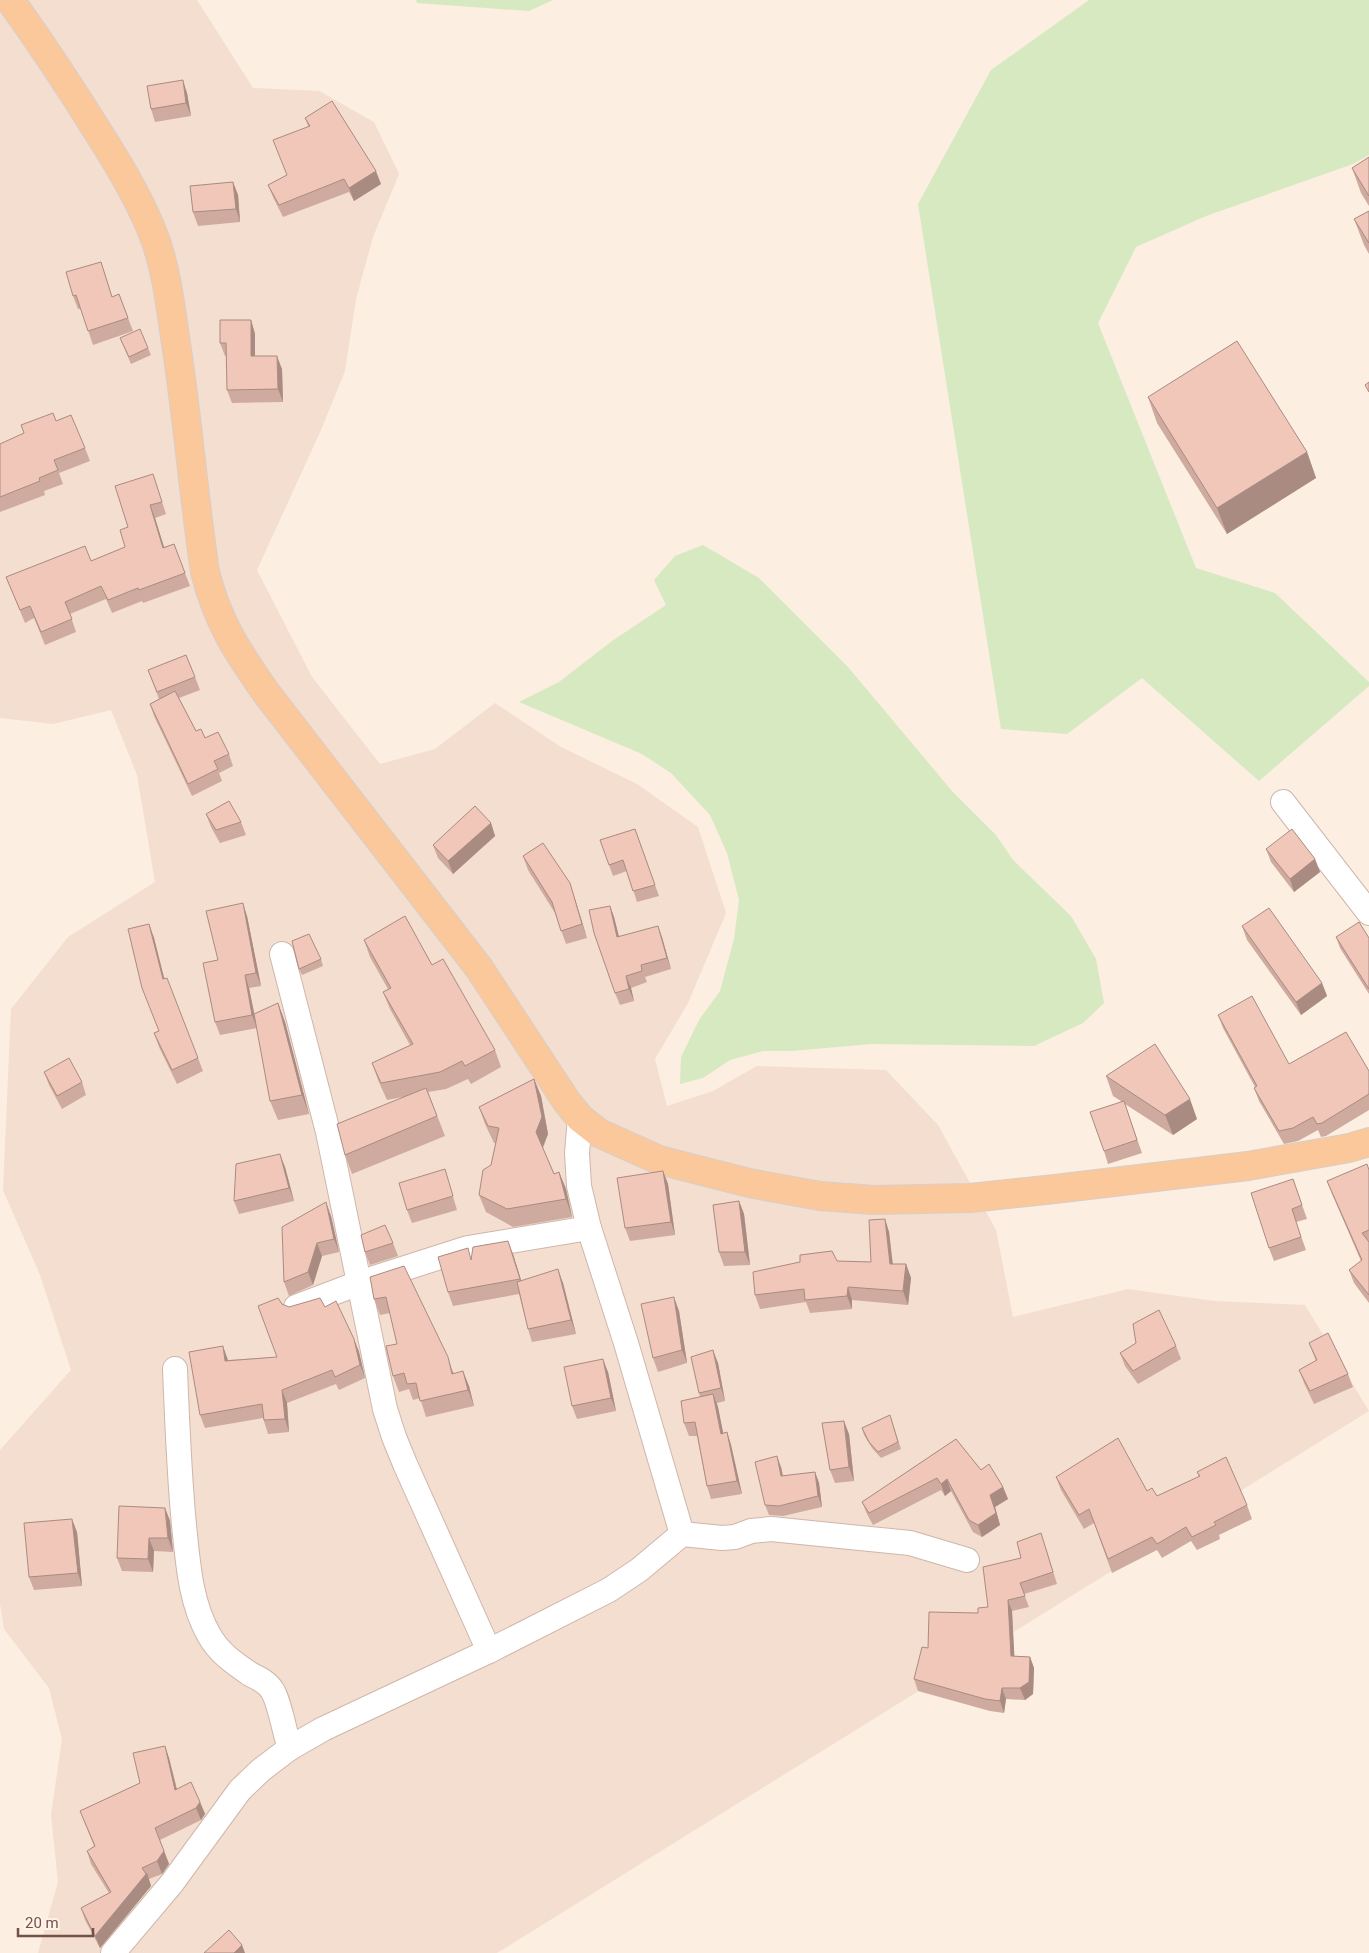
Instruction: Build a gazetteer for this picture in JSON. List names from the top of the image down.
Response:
{
  "scale_bar": "20 m"
}
